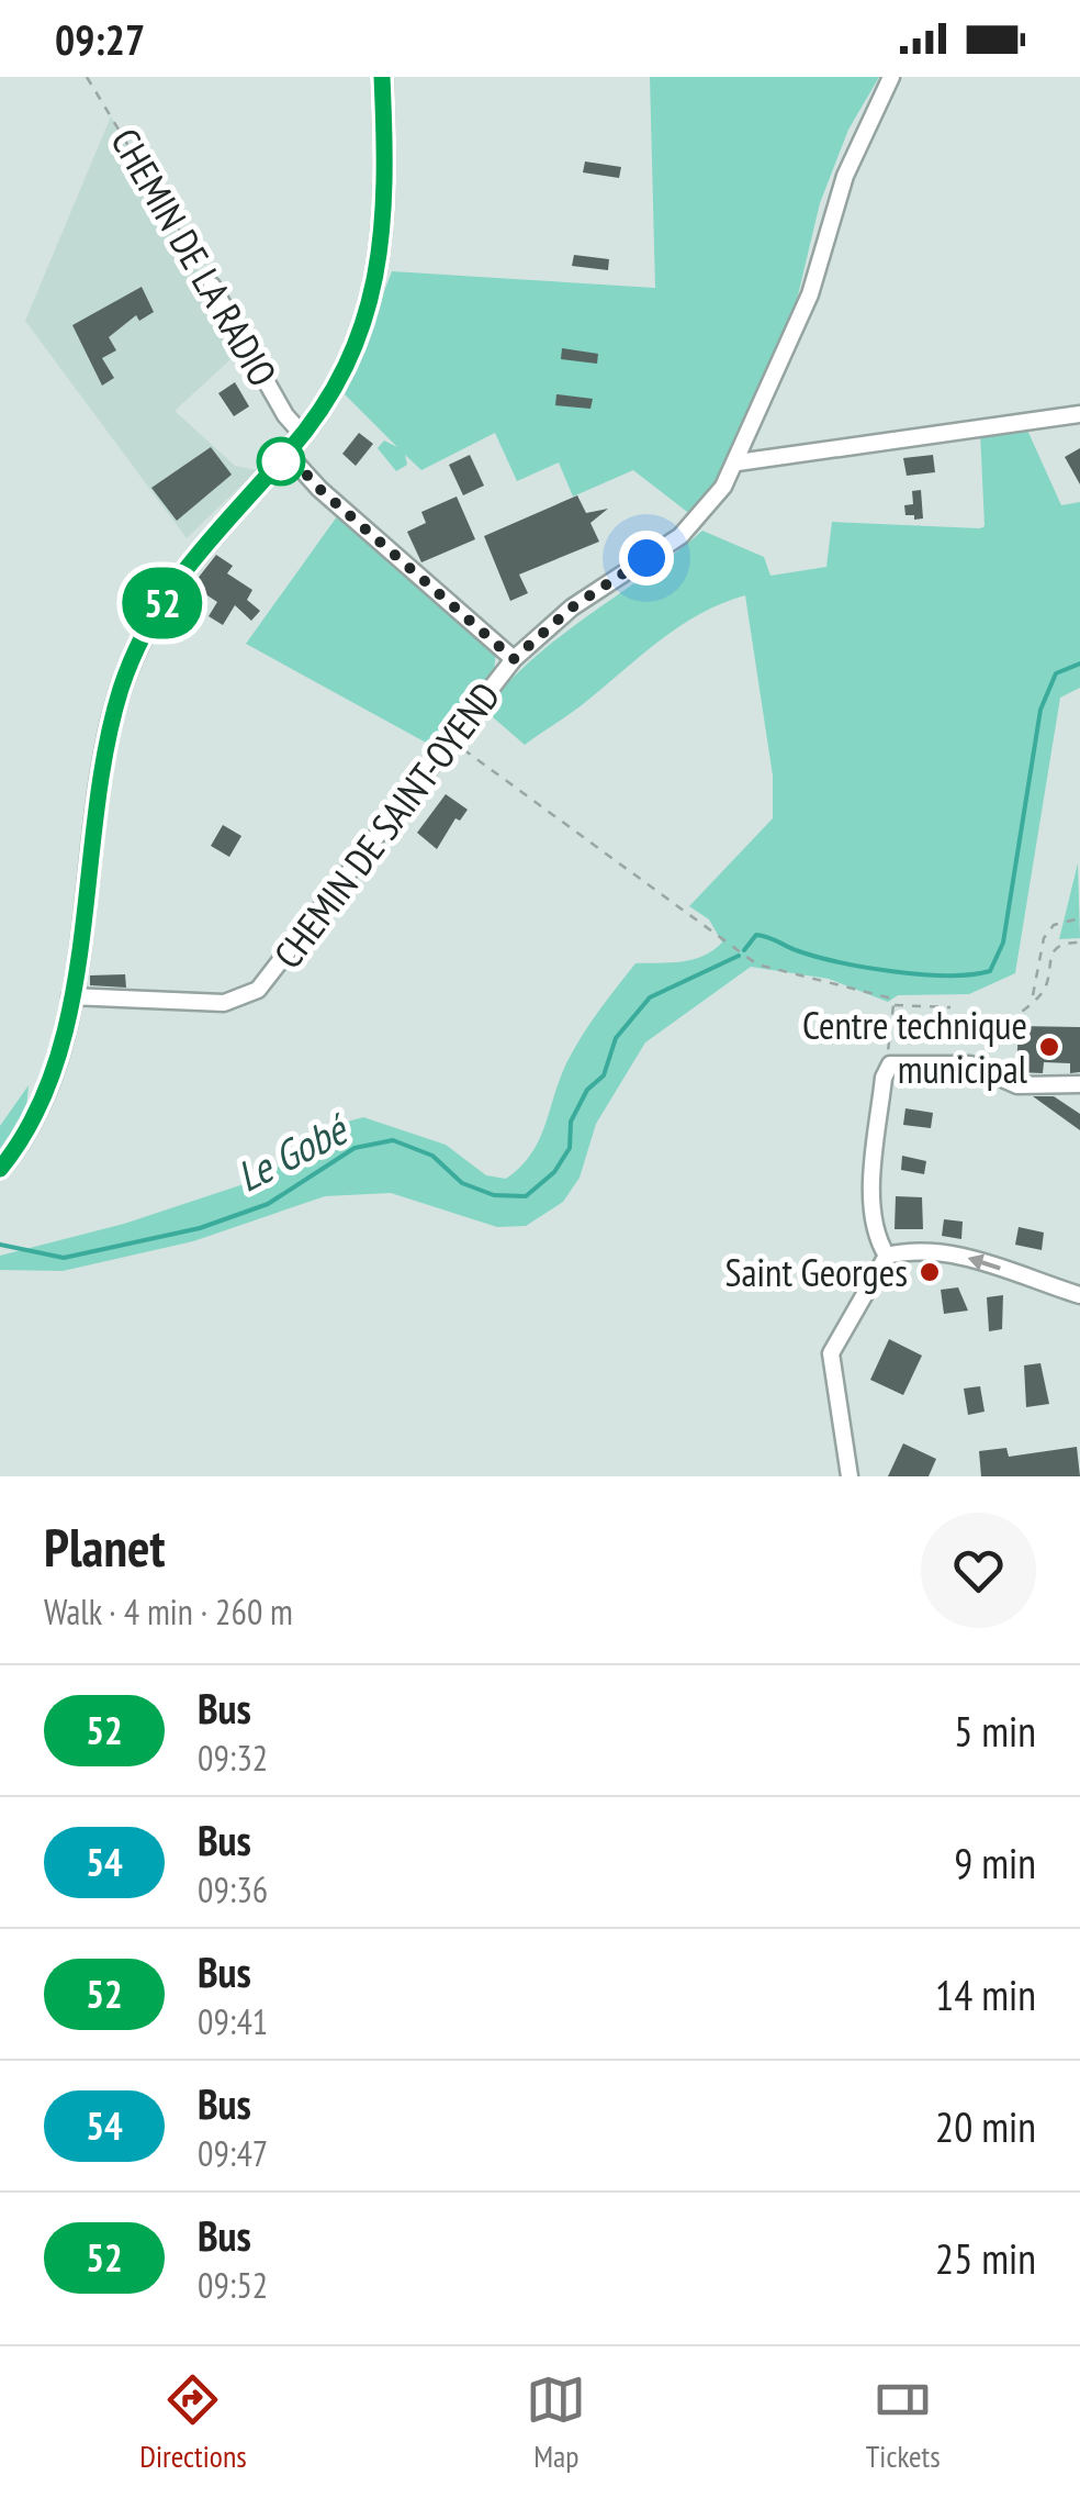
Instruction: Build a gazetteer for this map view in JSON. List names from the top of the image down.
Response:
{
  "streets": {
    "street": ["CHEMIN DE LA RADIO", "CHEMIN DE SAINT-OYEND"]
  },
  "water": ["Le Gobé"],
  "places": ["Centre technique municipal", "Saint Georges"],
  "lines": ["bus line 52"],
  "page": {
    "status": "09:27",
    "on_map": "52",
    "heading": ["Planet", "Walk · 4 min · 260 m"],
    "list": [
      {
        "mark": "52",
        "name": "Bus",
        "note": "09:32",
        "value": "5 min"
      },
      {
        "mark": "54",
        "name": "Bus",
        "note": "09:36",
        "value": "9 min"
      },
      {
        "mark": "52",
        "name": "Bus",
        "note": "09:41",
        "value": "14 min"
      },
      {
        "mark": "54",
        "name": "Bus",
        "note": "09:47",
        "value": "20 min"
      },
      {
        "mark": "52",
        "name": "Bus",
        "note": "09:52",
        "value": "25 min"
      }
    ],
    "tabs": ["Directions", "Map", "Tickets"]
  }
}
